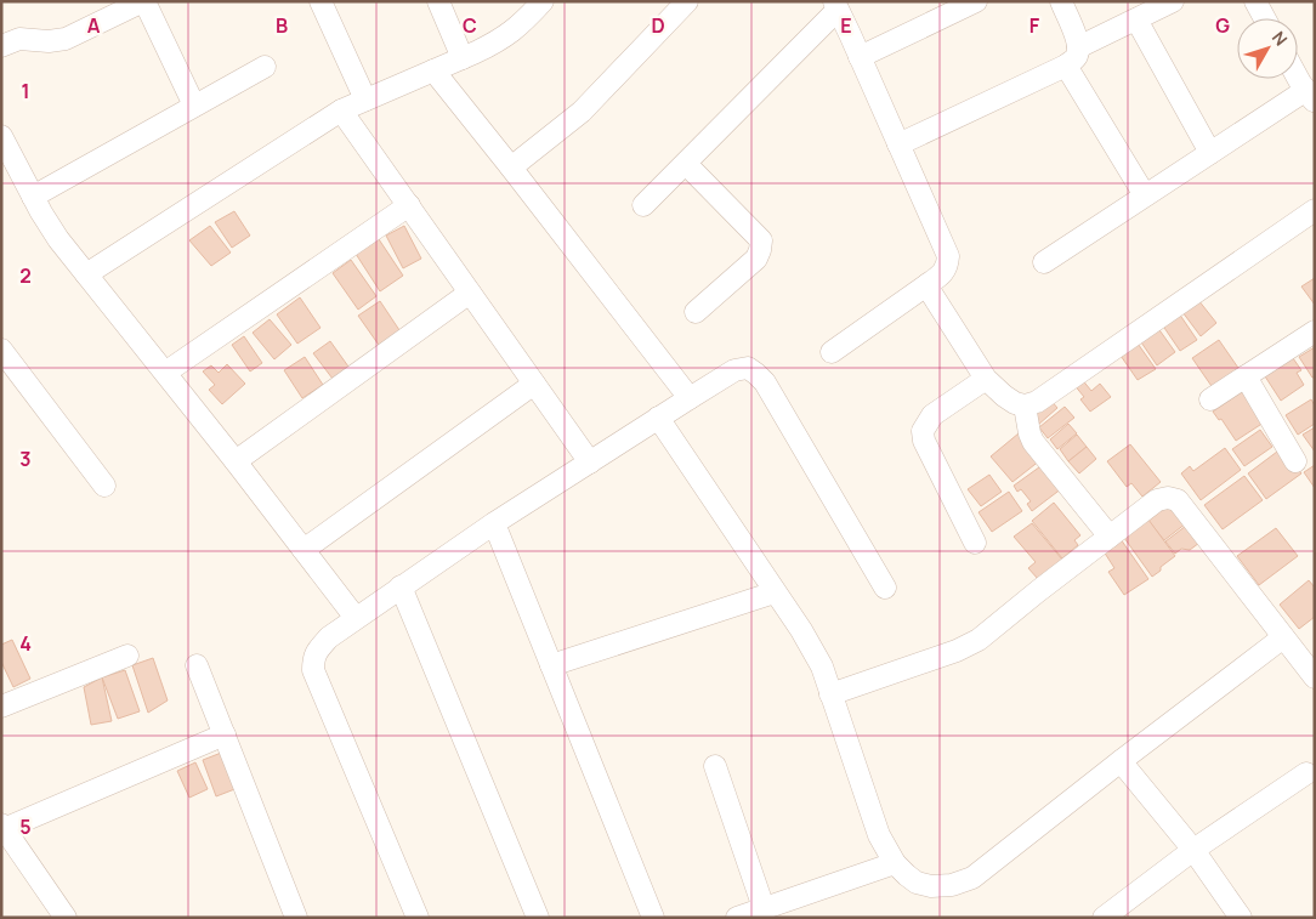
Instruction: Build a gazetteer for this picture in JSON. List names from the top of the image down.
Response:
{
  "north": "top right",
  "grid": {
    "columns": [
      "A",
      "B",
      "C",
      "D",
      "E",
      "F",
      "G"
    ],
    "rows": [
      "1",
      "2",
      "3",
      "4",
      "5"
    ]
  }
}
